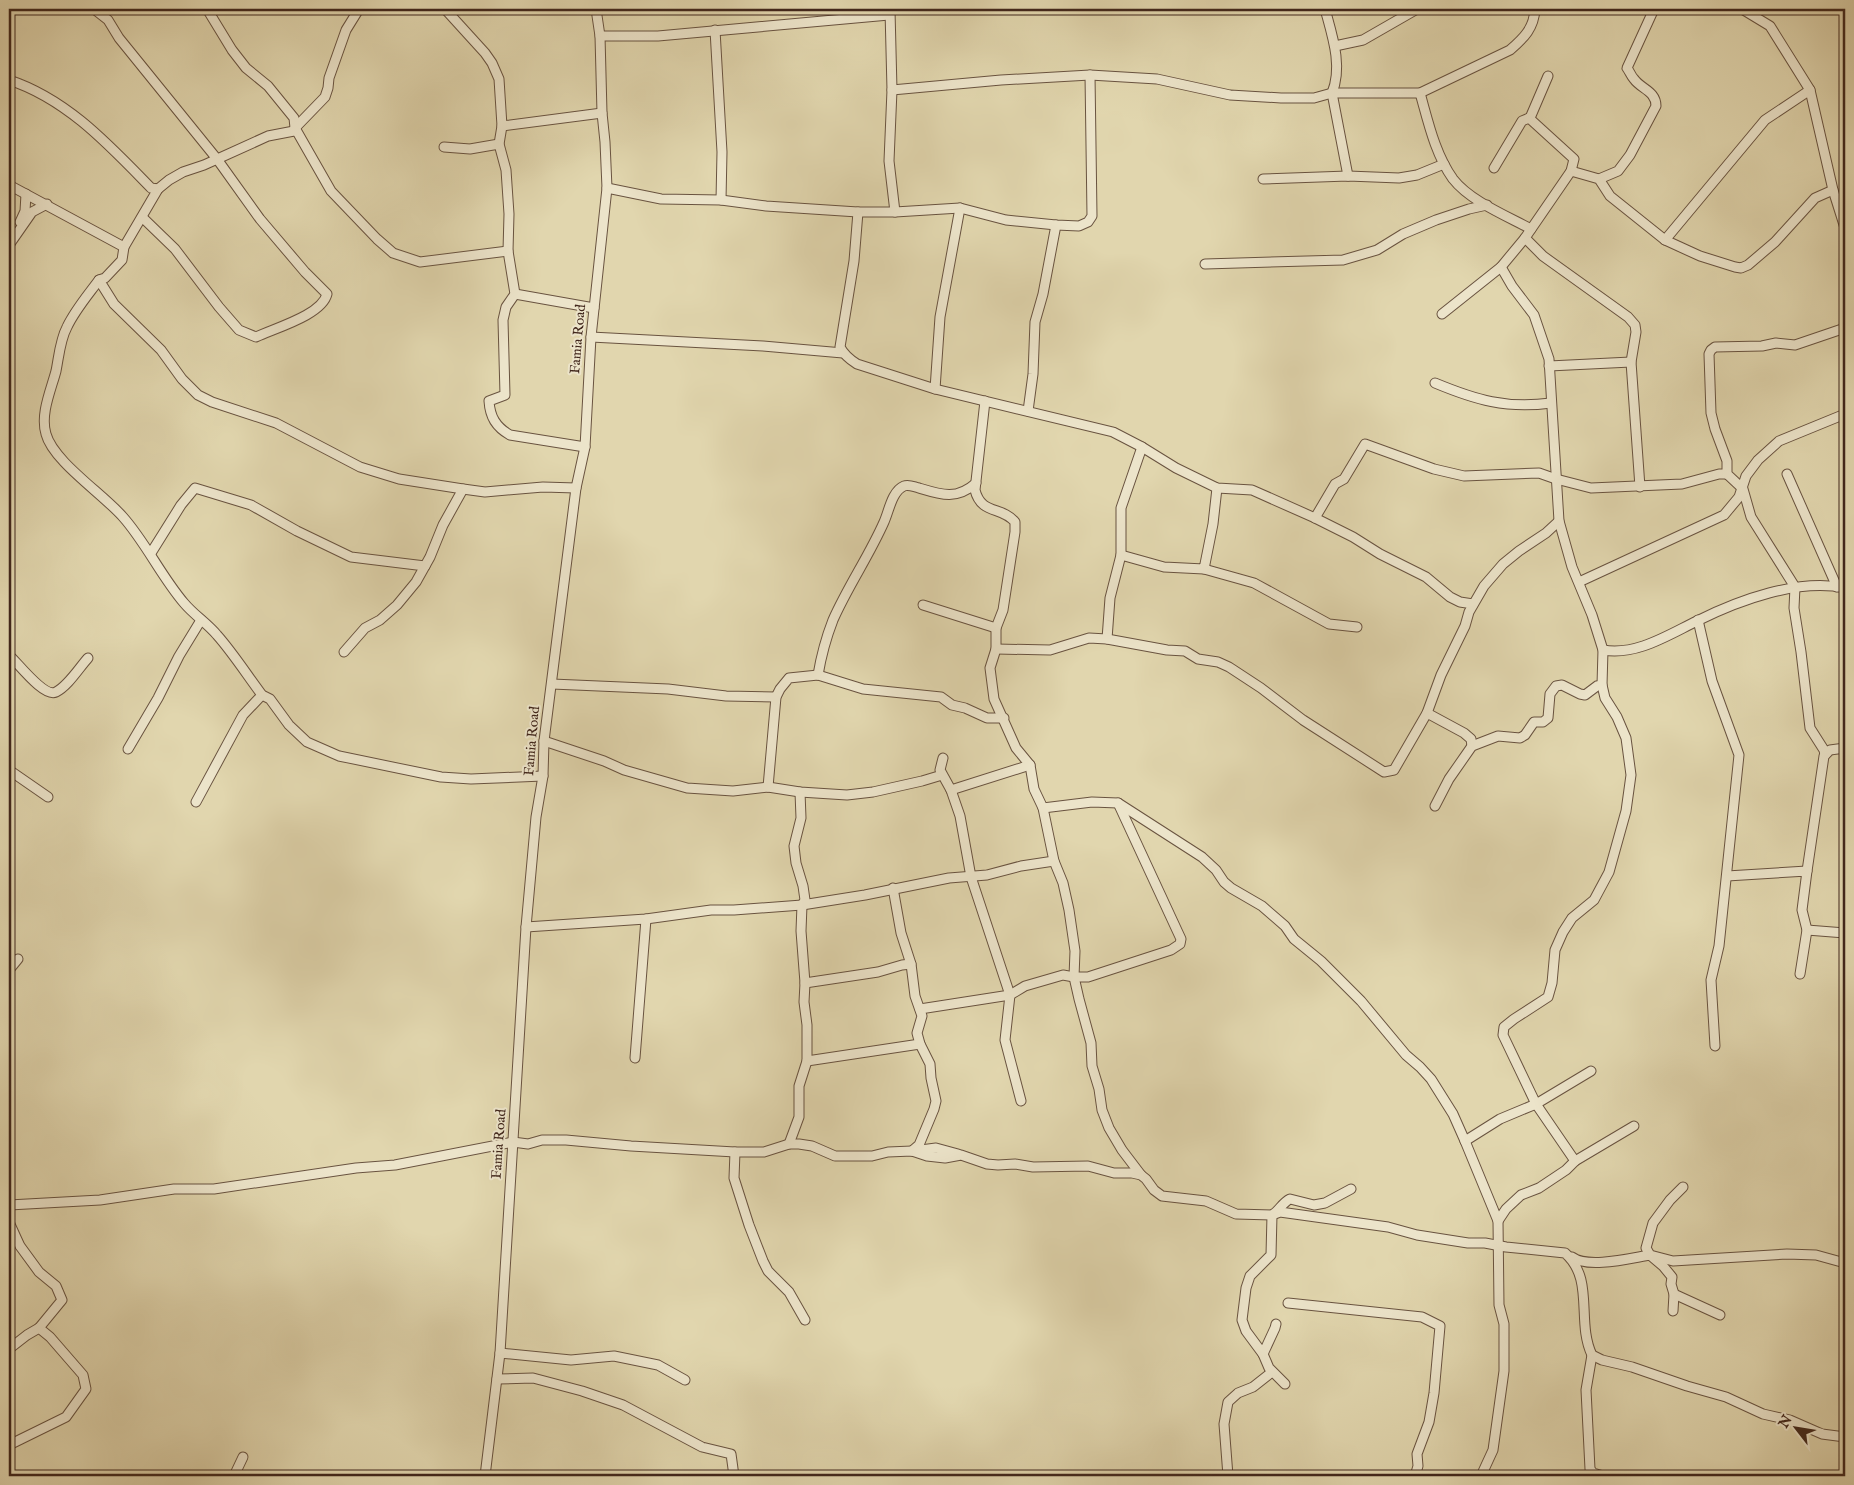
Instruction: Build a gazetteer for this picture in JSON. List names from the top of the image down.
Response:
{
  "streets": {
    "street": ["Famia Road"]
  },
  "north": "top left"
}
